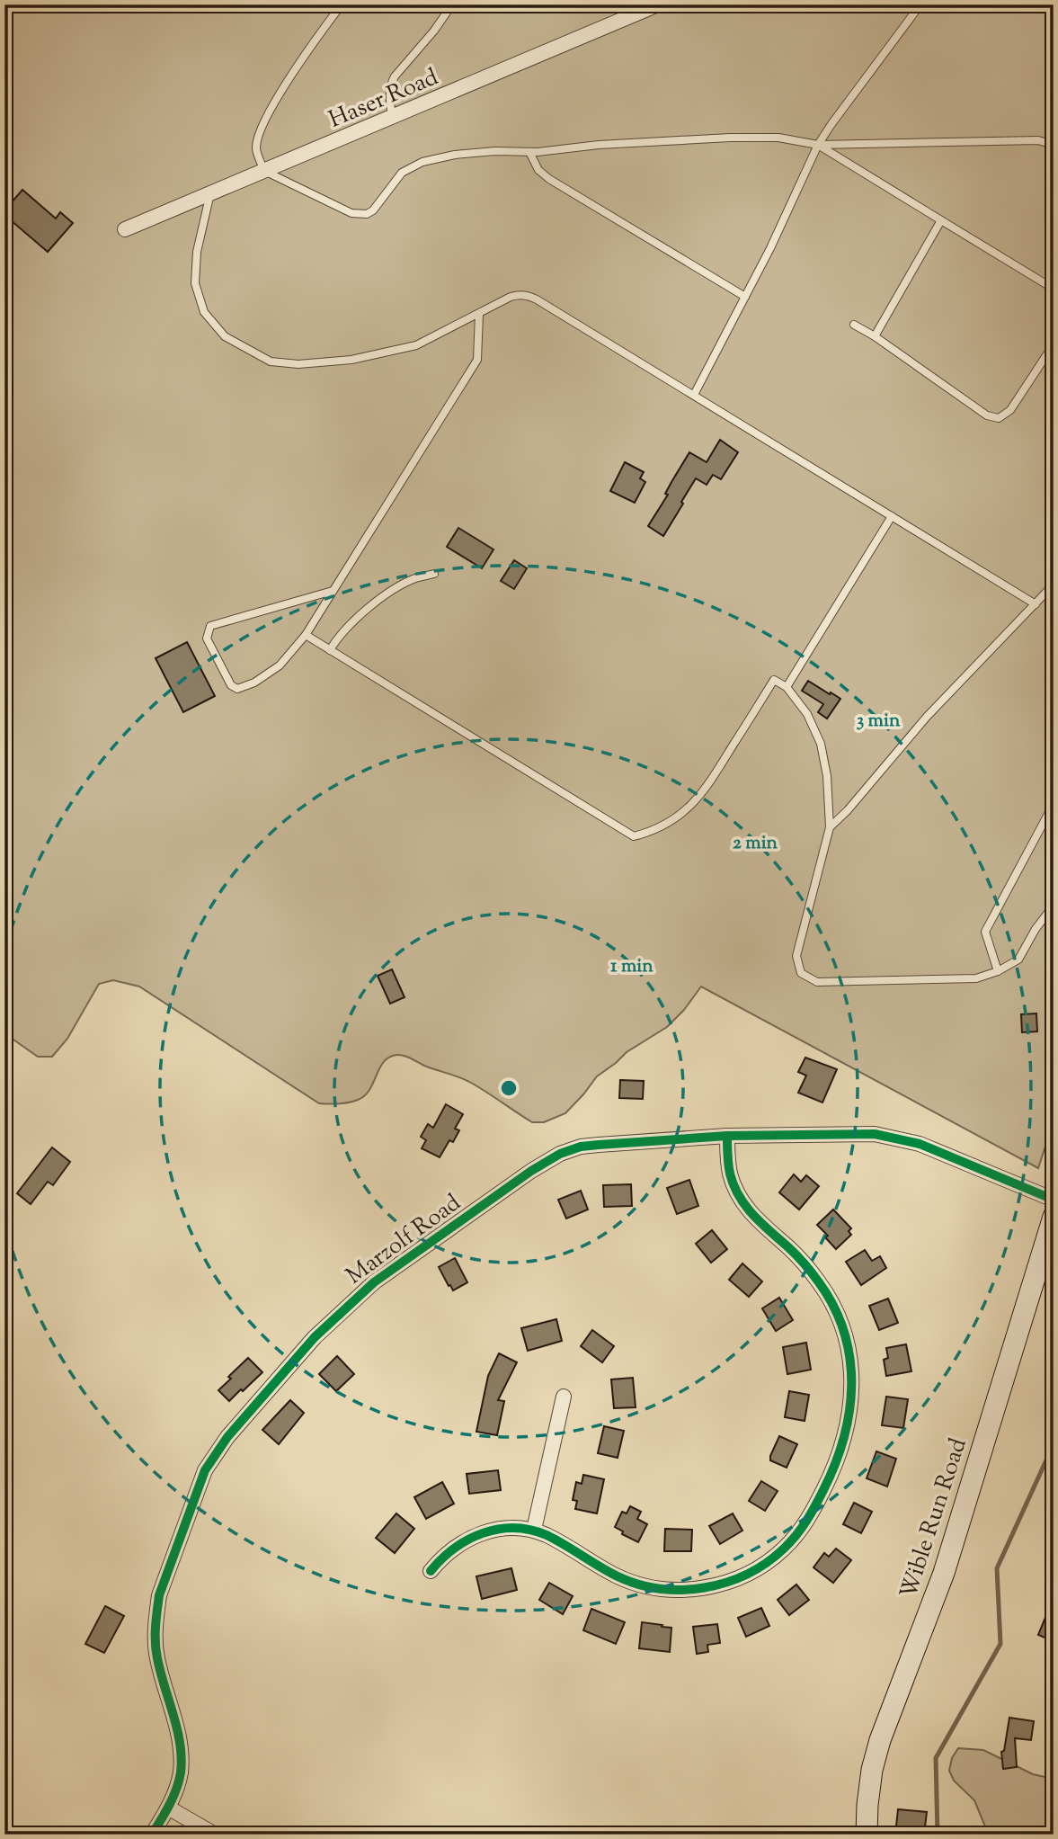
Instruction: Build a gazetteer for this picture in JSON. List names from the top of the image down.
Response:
{
  "streets": {
    "street": ["Haser Road", "Marzolf Road", "Wible Run Road"]
  },
  "rings": ["3 min", "2 min", "1 min"]
}
